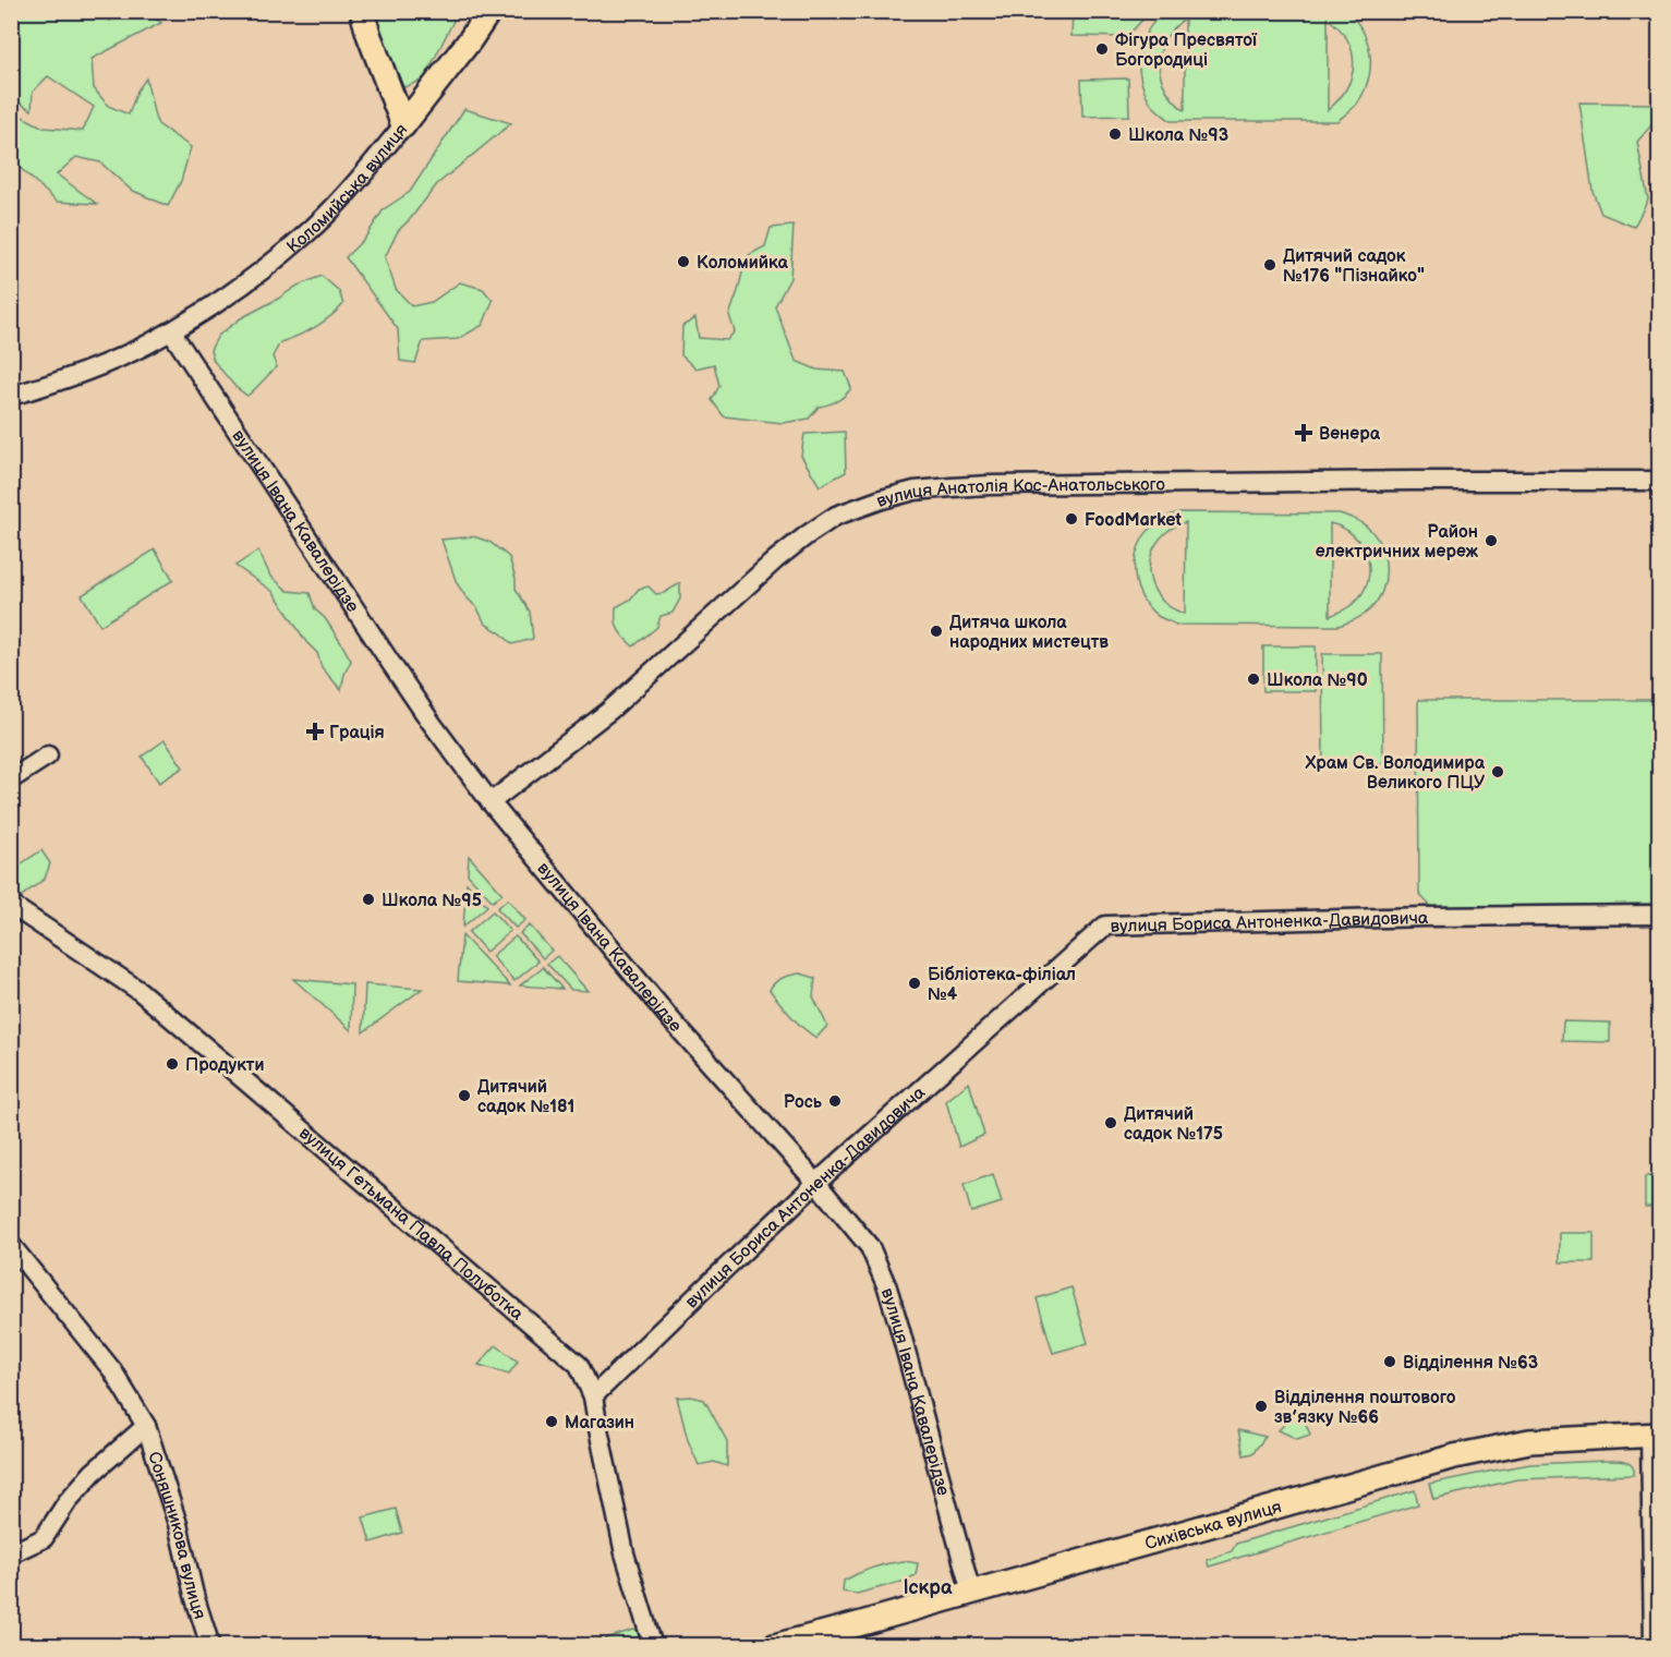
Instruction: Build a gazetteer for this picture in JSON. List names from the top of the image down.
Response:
{
  "streets": {
    "main road": ["Коломийська вулиця", "Сихівська вулиця"],
    "street": [
      "вулиця Анатолія Кос-Анатольського",
      "вулиця Івана Кавалерідзе",
      "вулиця Бориса Антоненка-Давидовича",
      "вулиця Гетьмана Павла Полуботка",
      "Соняшникова вулиця"
    ]
  },
  "crossings": [
    ["Коломийська вулиця", "вулиця Івана Кавалерідзе"],
    ["вулиця Анатолія Кос-Анатольського", "вулиця Івана Кавалерідзе"],
    ["вулиця Івана Кавалерідзе", "вулиця Бориса Антоненка-Давидовича"],
    ["вулиця Івана Кавалерідзе", "Сихівська вулиця"],
    ["вулиця Бориса Антоненка-Давидовича", "вулиця Гетьмана Павла Полуботка"]
  ],
  "districts": ["Іскра"],
  "places": {
    "other": [
      "Фігура Пресвятої Богородиці",
      "Школа №93",
      "Коломийка",
      "Дитячий садок №176 \"Пізнайко\"",
      "FoodMarket",
      "Район електричних мереж",
      "Дитяча школа народних мистецтв",
      "Школа №90",
      "Храм Св. Володимира Великого ПЦУ",
      "Школа №95",
      "Бібліотека-філіал №4",
      "Продукти",
      "Дитячий садок №181",
      "Рось",
      "Дитячий садок №175",
      "Відділення №63",
      "Відділення поштового зв’язку №66",
      "Магазин"
    ],
    "health": ["Венера", "Грація"]
  }
}
